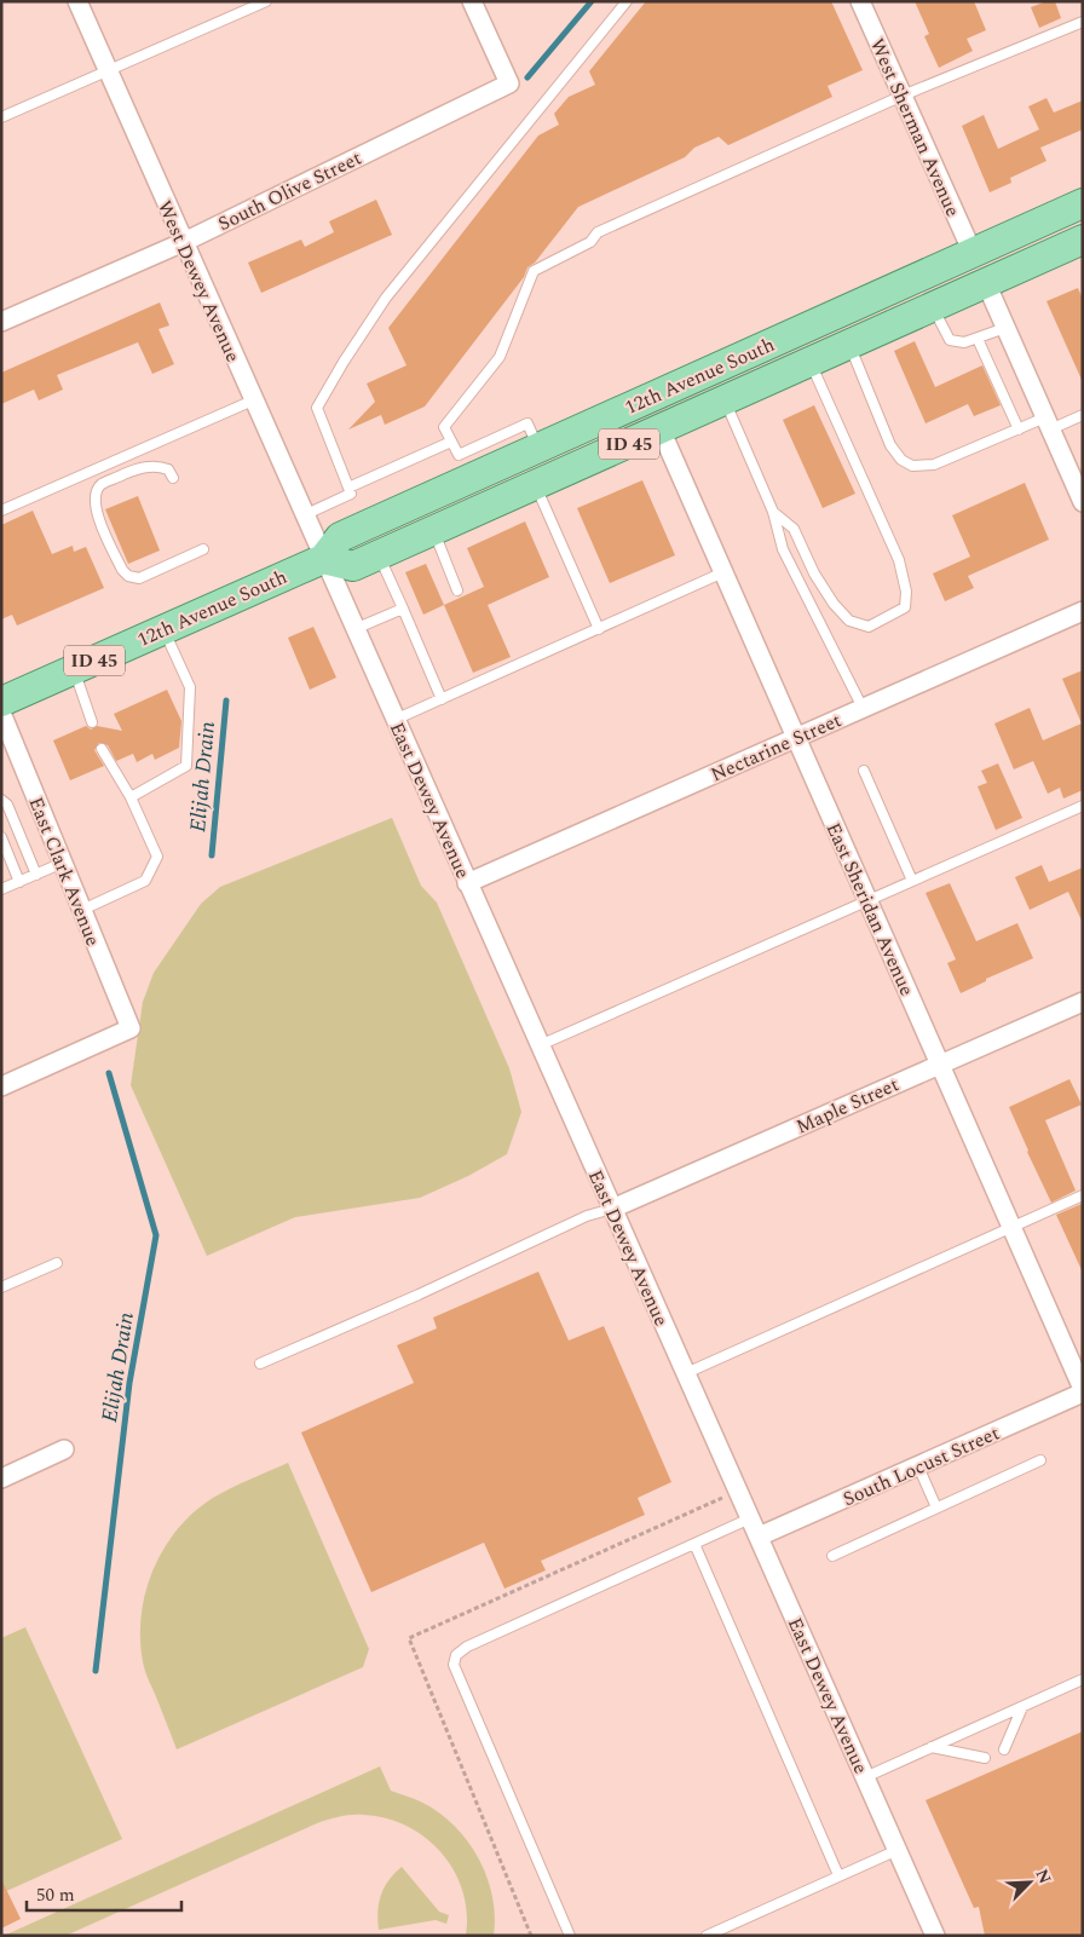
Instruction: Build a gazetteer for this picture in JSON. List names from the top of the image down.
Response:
{
  "streets": {
    "main road": ["12th Avenue South", "ID 45"],
    "street": [
      "West Sherman Avenue",
      "South Olive Street",
      "West Dewey Avenue",
      "Nectarine Street",
      "East Dewey Avenue",
      "East Clark Avenue",
      "East Sheridan Avenue",
      "Maple Street",
      "South Locust Street"
    ]
  },
  "crossings": [
    ["West Sherman Avenue", "12th Avenue South"],
    ["South Olive Street", "West Dewey Avenue"],
    ["West Dewey Avenue", "12th Avenue South"],
    ["West Dewey Avenue", "East Dewey Avenue"],
    ["12th Avenue South", "East Dewey Avenue"],
    ["12th Avenue South", "East Sheridan Avenue"],
    ["Nectarine Street", "East Dewey Avenue"],
    ["Nectarine Street", "East Sheridan Avenue"],
    ["East Dewey Avenue", "Maple Street"],
    ["East Dewey Avenue", "South Locust Street"],
    ["East Sheridan Avenue", "Maple Street"],
    ["East Sheridan Avenue", "South Locust Street"]
  ],
  "water": ["Elijah Drain"],
  "scale_bar": "50 m",
  "north": "top right"
}
